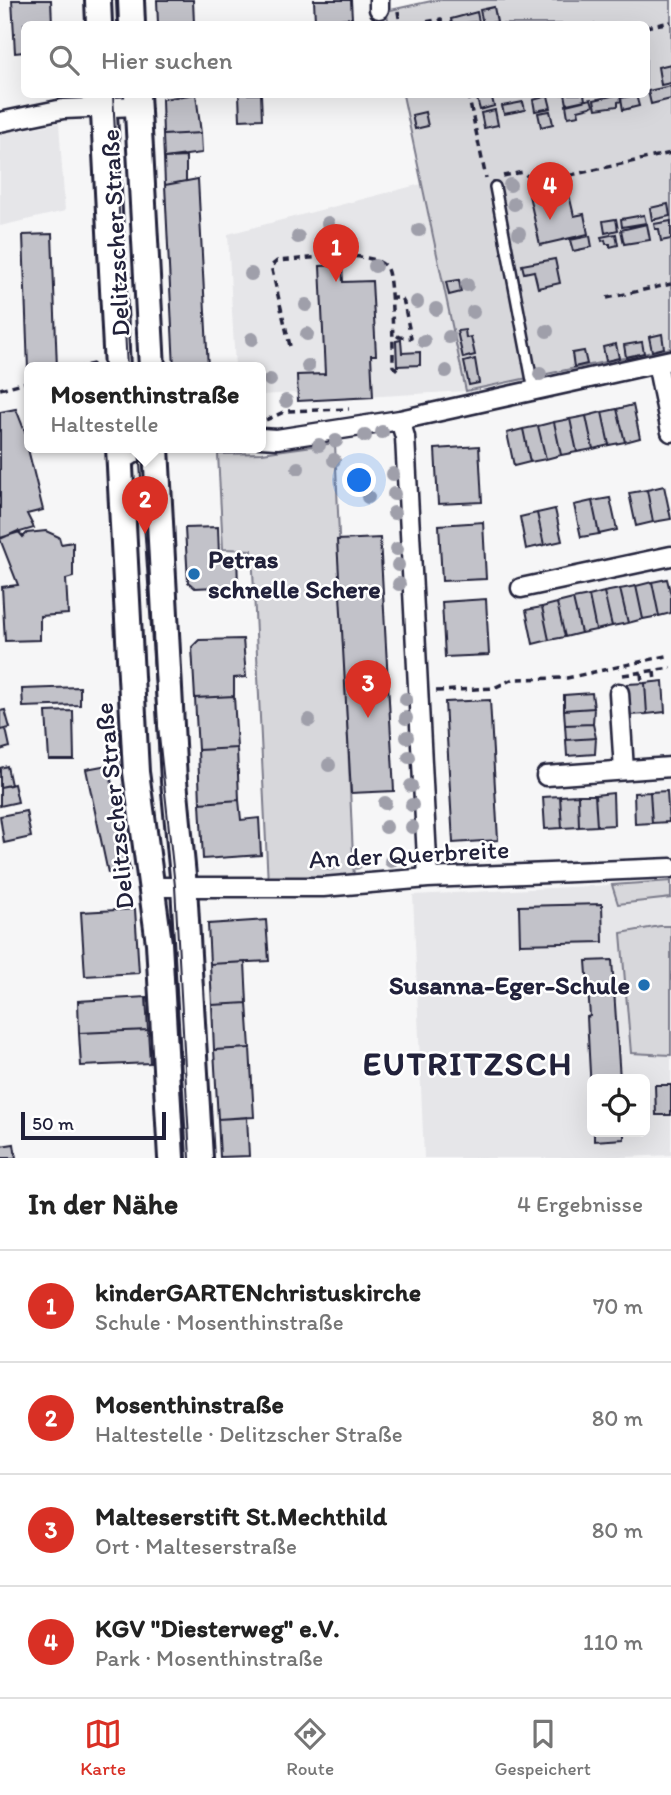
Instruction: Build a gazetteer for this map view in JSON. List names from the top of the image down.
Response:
{
  "streets": {
    "main road": ["Delitzscher Straße"],
    "street": ["An der Querbreite"]
  },
  "crossings": [
    ["Delitzscher Straße", "An der Querbreite"]
  ],
  "districts": ["EUTRITZSCH"],
  "places": ["Petras schnelle Schere", "Susanna-Eger-Schule"],
  "scale_bar": "50 m",
  "page": {
    "search": "Hier suchen",
    "pins": [
      "4",
      "1",
      "2",
      "3"
    ],
    "popup": ["Mosenthinstraße", "Haltestelle"],
    "scale": "50 m",
    "heading": ["In der Nähe", "4 Ergebnisse"],
    "list": [
      {
        "mark": "1",
        "name": "kinderGARTENchristuskirche",
        "note": "Schule · Mosenthinstraße",
        "value": "70 m"
      },
      {
        "mark": "2",
        "name": "Mosenthinstraße",
        "note": "Haltestelle · Delitzscher Straße",
        "value": "80 m"
      },
      {
        "mark": "3",
        "name": "Malteserstift St.Mechthild",
        "note": "Ort · Malteserstraße",
        "value": "80 m"
      },
      {
        "mark": "4",
        "name": "KGV \"Diesterweg\" e.V.",
        "note": "Park · Mosenthinstraße",
        "value": "110 m"
      }
    ],
    "nav": ["Karte", "Route", "Gespeichert"]
  }
}
